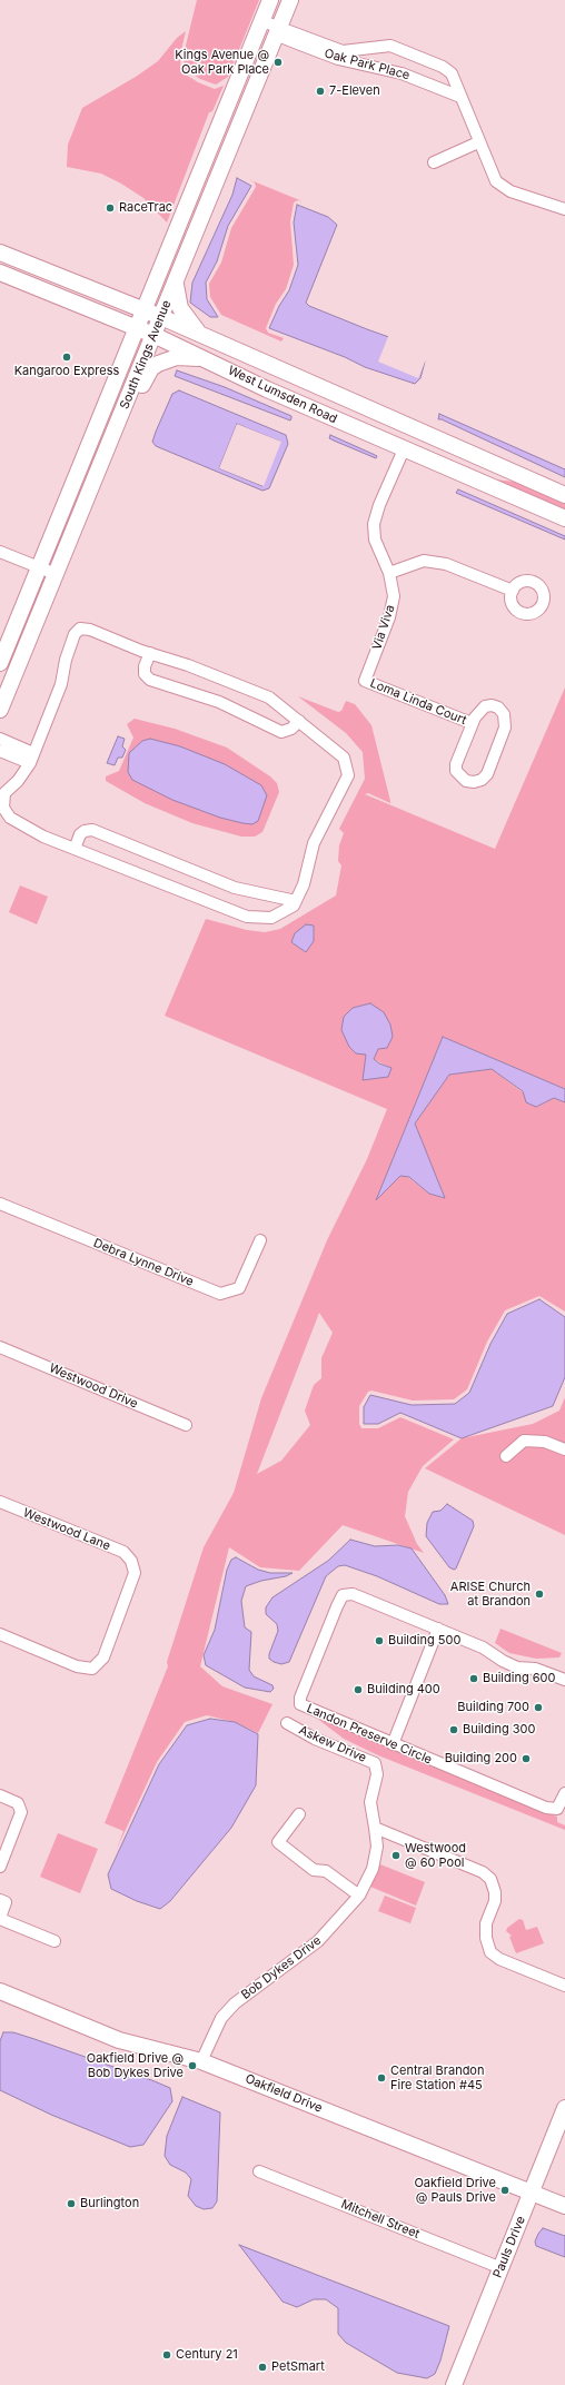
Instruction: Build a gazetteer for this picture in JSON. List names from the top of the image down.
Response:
{
  "streets": {
    "main road": [
      "South Kings Avenue",
      "West Lumsden Road",
      "Oakfield Drive",
      "Pauls Drive"
    ],
    "street": [
      "Oak Park Place",
      "Via Viva",
      "Loma Linda Court",
      "Debra Lynne Drive",
      "Westwood Drive",
      "Westwood Lane",
      "Landon Preserve Circle",
      "Askew Drive",
      "Bob Dykes Drive",
      "Mitchell Street"
    ]
  },
  "crossings": [
    ["Oak Park Place", "South Kings Avenue"],
    ["South Kings Avenue", "West Lumsden Road"],
    ["West Lumsden Road", "Via Viva"],
    ["Via Viva", "Loma Linda Court"],
    ["Askew Drive", "Bob Dykes Drive"],
    ["Bob Dykes Drive", "Oakfield Drive"],
    ["Oakfield Drive", "Pauls Drive"],
    ["Mitchell Street", "Pauls Drive"]
  ],
  "places": [
    "Kings Avenue @ Oak Park Place",
    "7-Eleven",
    "RaceTrac",
    "Kangaroo Express",
    "ARISE Church at Brandon",
    "Building 500",
    "Building 600",
    "Building 400",
    "Building 700",
    "Building 300",
    "Building 200",
    "Westwood @ 60 Pool",
    "Oakfield Drive @ Bob Dykes Drive",
    "Central Brandon Fire Station #45",
    "Oakfield Drive @ Pauls Drive",
    "Burlington",
    "Century 21",
    "PetSmart"
  ]
}
